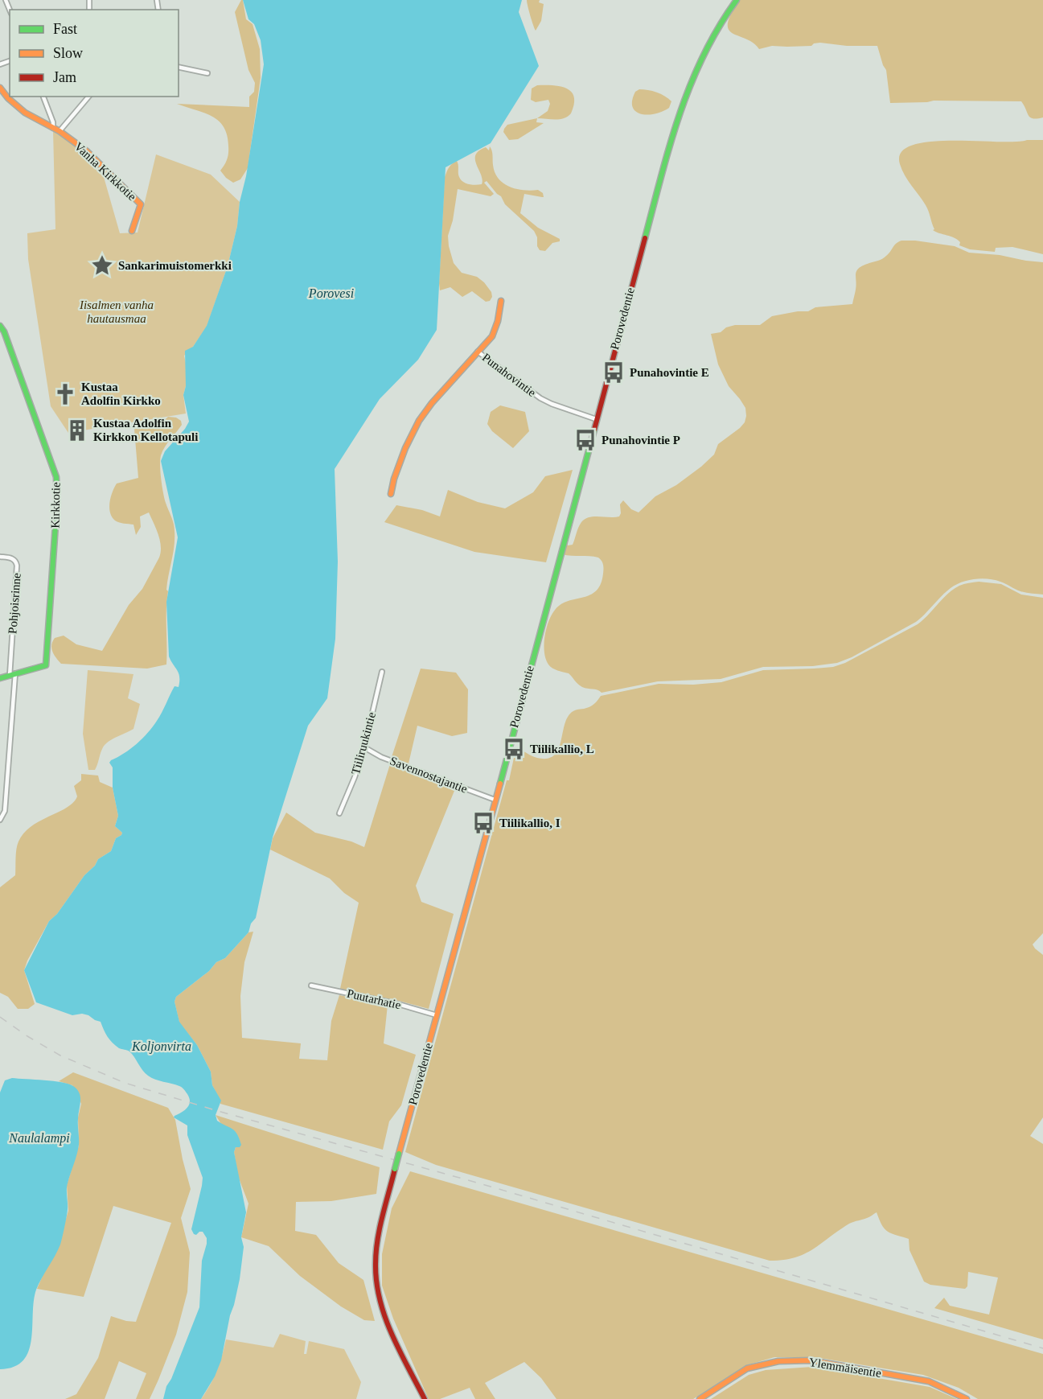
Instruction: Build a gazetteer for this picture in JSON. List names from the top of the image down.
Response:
{
  "streets": {
    "street": [
      "Vanha Kirkkotie",
      "Porovedentie",
      "Punahovintie",
      "Kirkkotie",
      "Pohjoisrinne",
      "Tiiliruukintie",
      "Savennostajantie",
      "Puutarhatie",
      "Ylemmäisentie"
    ]
  },
  "crossings": [
    ["Porovedentie", "Punahovintie"],
    ["Porovedentie", "Savennostajantie"],
    ["Porovedentie", "Puutarhatie"],
    ["Kirkkotie", "Pohjoisrinne"],
    ["Tiiliruukintie", "Savennostajantie"]
  ],
  "water": ["Porovesi", "Koljonvirta", "Naulalampi"],
  "parks": ["Iisalmen vanha hautausmaa"],
  "places": {
    "place": ["Sankarimuistomerkki"],
    "bus stop": [
      "Punahovintie E",
      "Punahovintie P",
      "Tiilikallio, L",
      "Tiilikallio, I"
    ],
    "church": ["Kustaa Adolfin Kirkko"],
    "building": ["Kustaa Adolfin Kirkkon Kellotapuli"]
  },
  "legend": ["Fast", "Slow", "Jam"]
}
